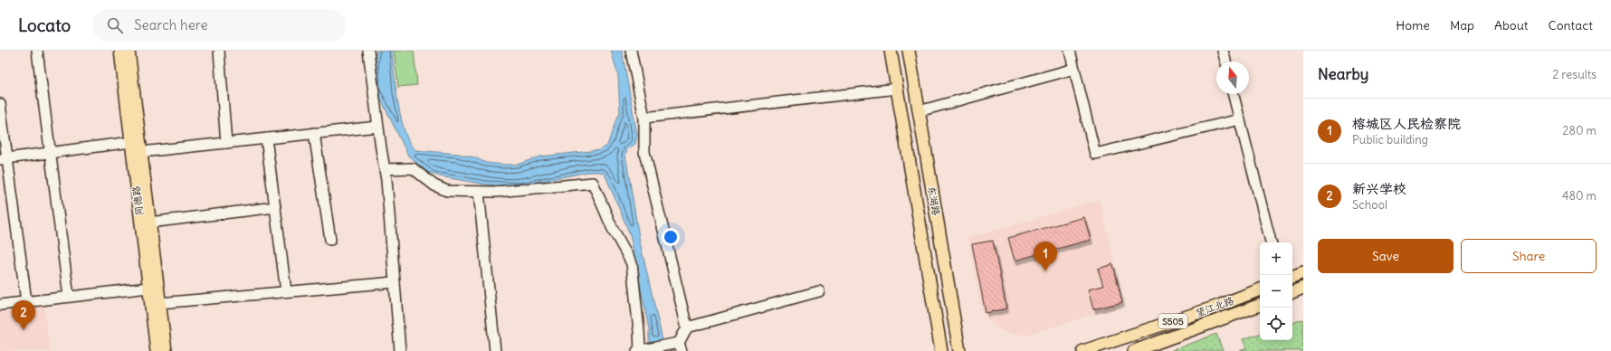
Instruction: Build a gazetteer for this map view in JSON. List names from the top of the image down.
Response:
{
  "streets": {
    "main road": [
      "同德路",
      "东湖路",
      "望江北路",
      "S505"
    ]
  },
  "north": "top",
  "page": {
    "header": "Locato",
    "search": "Search here",
    "nav": [
      "Home",
      "Map",
      "About",
      "Contact"
    ],
    "heading": ["Nearby", "2 results"],
    "list": [
      {
        "mark": "1",
        "name": "榕城区人民检察院",
        "note": "Public building",
        "value": "280 m"
      },
      {
        "mark": "2",
        "name": "新兴学校",
        "note": "School",
        "value": "480 m"
      }
    ],
    "buttons": ["Save", "Share"],
    "pins": ["1", "2"],
    "map_buttons": ["+", "−"]
  }
}
